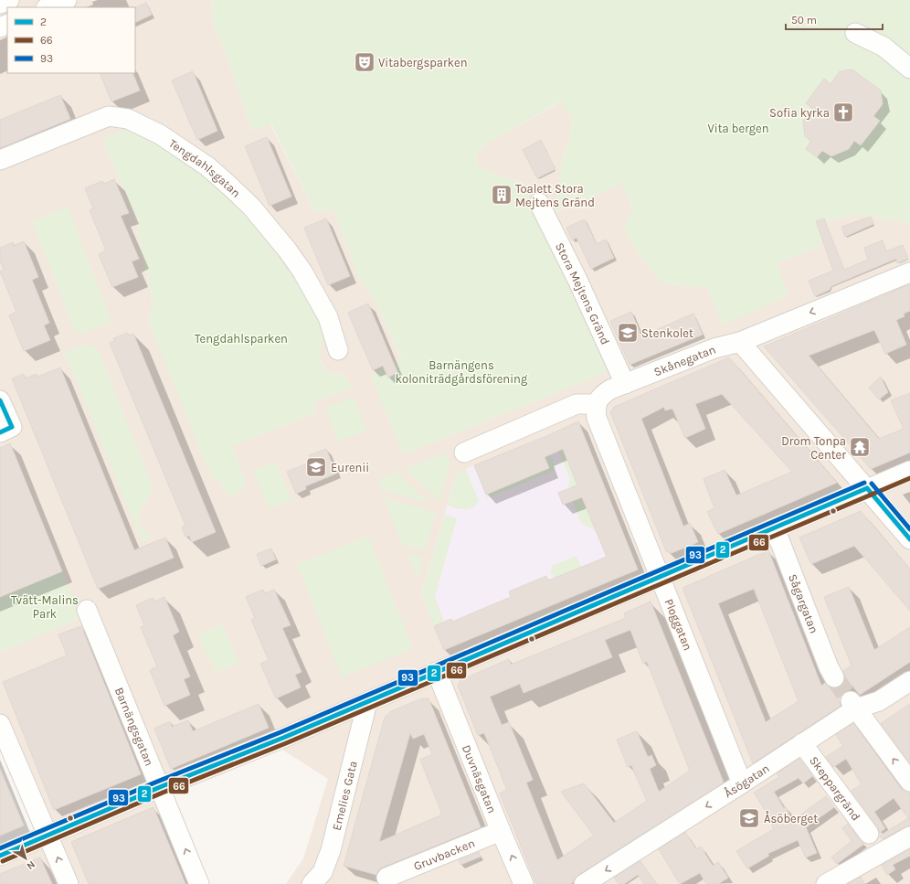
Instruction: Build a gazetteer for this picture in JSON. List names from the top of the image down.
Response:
{
  "streets": {
    "street": [
      "Tengdahlsgatan",
      "Stora Mejtens Gränd",
      "Skånegatan",
      "Sågargatan",
      "Ploggatan",
      "Barnängsgatan",
      "Duvnäsgatan",
      "Åsögatan",
      "Skeppargränd",
      "Emelies Gata",
      "Gruvbacken"
    ]
  },
  "crossings": [
    ["Stora Mejtens Gränd", "Skånegatan"],
    ["Skånegatan", "Ploggatan"],
    ["Ploggatan", "Åsögatan"],
    ["Duvnäsgatan", "Gruvbacken"],
    ["Åsögatan", "Skeppargränd"]
  ],
  "one_way": ["Skånegatan", "Åsögatan"],
  "parks": [
    "Vita bergen",
    "Tengdahlsparken",
    "Barnängens koloniträdgårdsförening",
    "Tvätt-Malins Park"
  ],
  "places": {
    "theatre": ["Vitabergsparken"],
    "church": ["Sofia kyrka"],
    "building": ["Toalett Stora Mejtens Gränd"],
    "school or university": ["Stenkolet", "Eurenii", "Åsöberget"],
    "temple": ["Drom Tonpa Center"]
  },
  "lines": ["transit line 2", "transit line 66", "transit line 93"],
  "legend": ["2", "66", "93"],
  "scale_bar": "50 m",
  "north": "bottom right"
}
